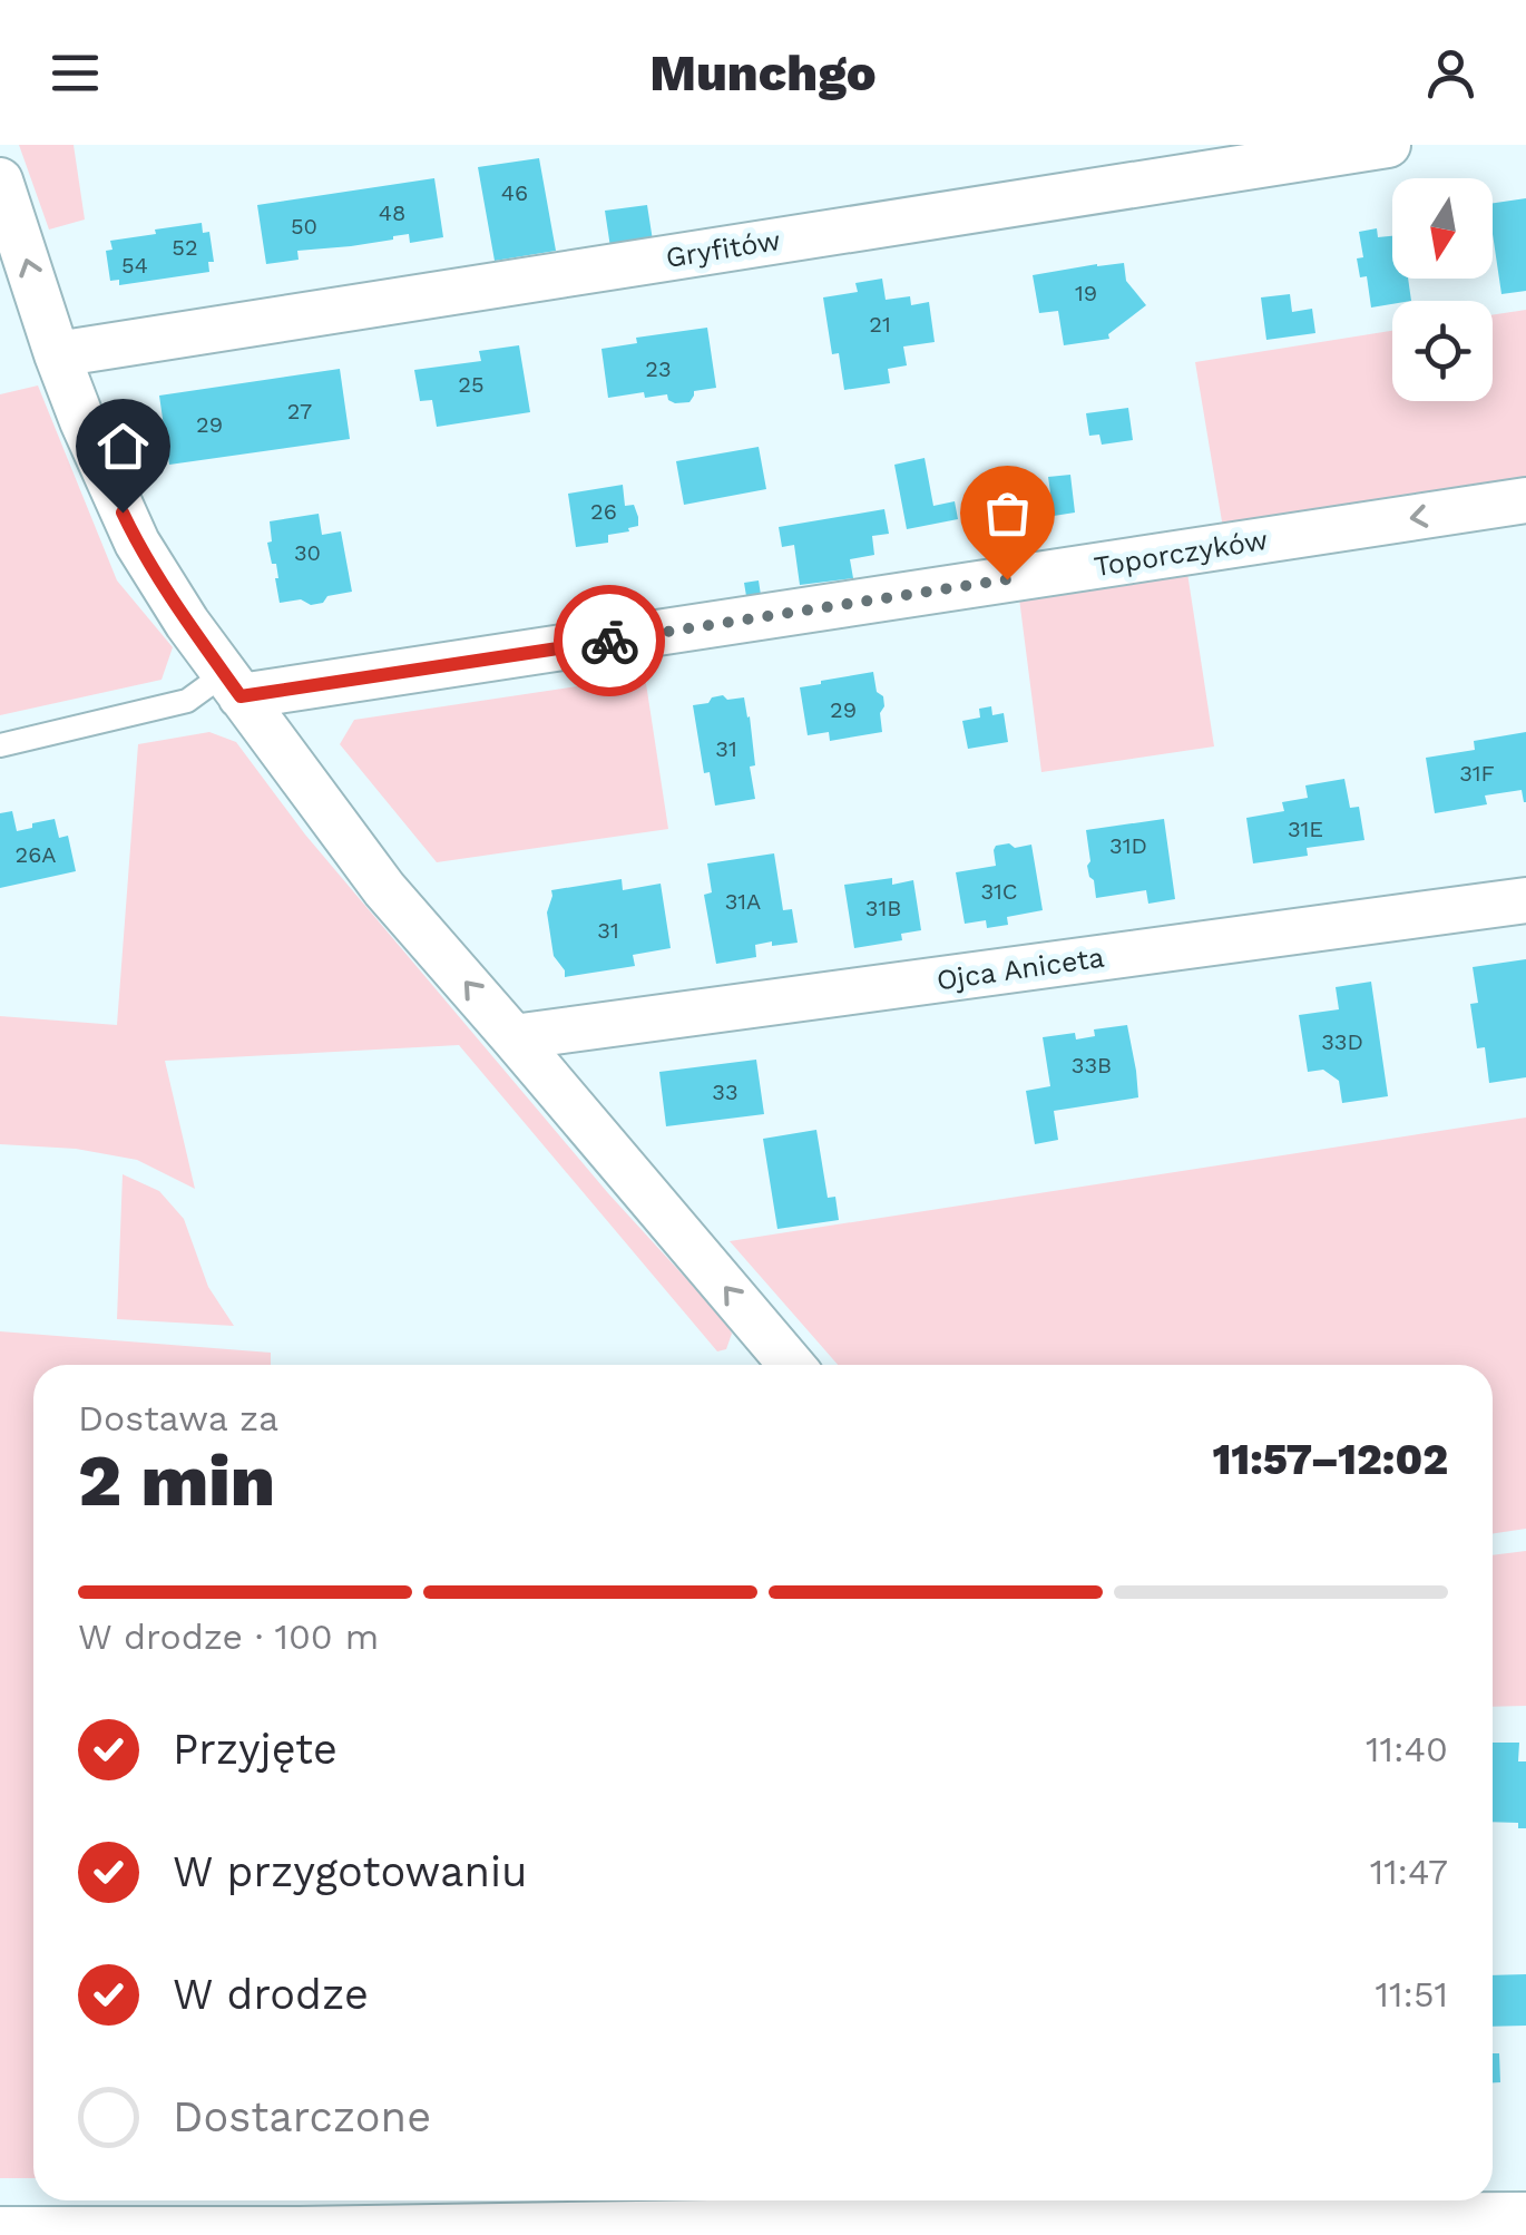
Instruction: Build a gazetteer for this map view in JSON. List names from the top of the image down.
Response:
{
  "streets": {
    "street": ["Gryfitów", "Toporczyków", "Ojca Aniceta"]
  },
  "one_way": ["Toporczyków"],
  "house_numbers": [
    "46",
    "48",
    "50",
    "52",
    "54",
    "19",
    "21",
    "23",
    "25",
    "27",
    "29",
    "26",
    "30",
    "29",
    "31",
    "31F",
    "31E",
    "31D",
    "26A",
    "31C",
    "31A",
    "31B",
    "31",
    "33D",
    "33B",
    "33"
  ],
  "north": "bottom",
  "page": {
    "header": "Munchgo",
    "heading": ["2 min", "Dostawa za", "11:57–12:02"],
    "bar": "W drodze · 100 m",
    "list": [
      ["Przyjęte", "11:40"],
      ["W przygotowaniu", "11:47"],
      ["W drodze", "11:51"],
      "Dostarczone"
    ]
  }
}
